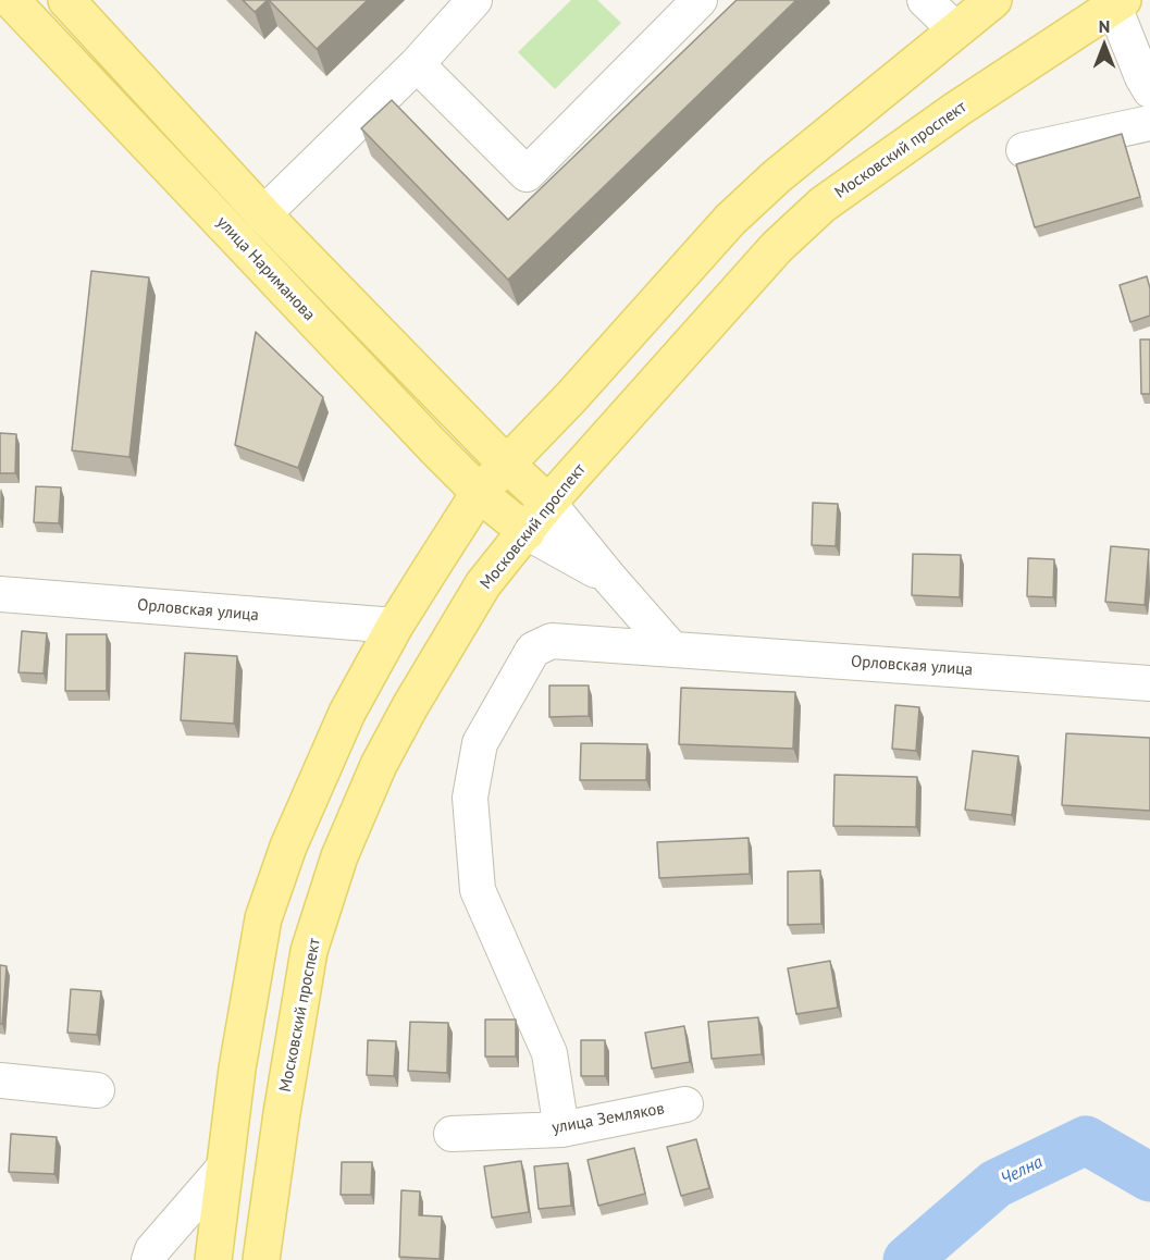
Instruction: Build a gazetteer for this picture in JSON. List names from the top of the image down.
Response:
{
  "streets": {
    "main road": ["Московский проспект", "улица Нариманова"],
    "street": ["Орловская улица", "улица Земляков"]
  },
  "crossings": [
    ["Московский проспект", "улица Нариманова"],
    ["Орловская улица", "улица Земляков"]
  ],
  "water": ["Челна"],
  "north": "top"
}
